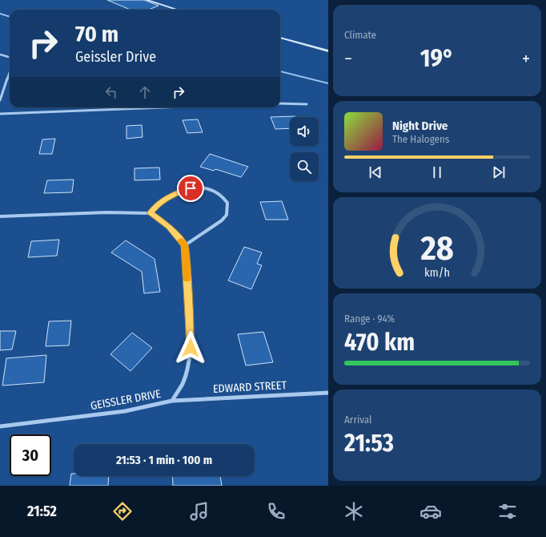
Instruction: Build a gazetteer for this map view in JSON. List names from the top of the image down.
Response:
{
  "streets": {
    "street": ["EDWARD STREET", "GEISSLER DRIVE"]
  },
  "crossings": [
    ["EDWARD STREET", "GEISSLER DRIVE"]
  ],
  "page": {
    "tile": [
      "Climate",
      ["Range · 94%", "470 km"],
      ["Arrival", "21:53"]
    ],
    "turn": ["70 m", "Geissler Drive"],
    "heat": ["−", "19°", "+"],
    "song": ["Night Drive", "The Halogens"],
    "limit": "30",
    "trip": "21:53 · 1 min · 100 m",
    "tabs": "21:52",
    "gauge": ["28", "km/h"]
  }
}
